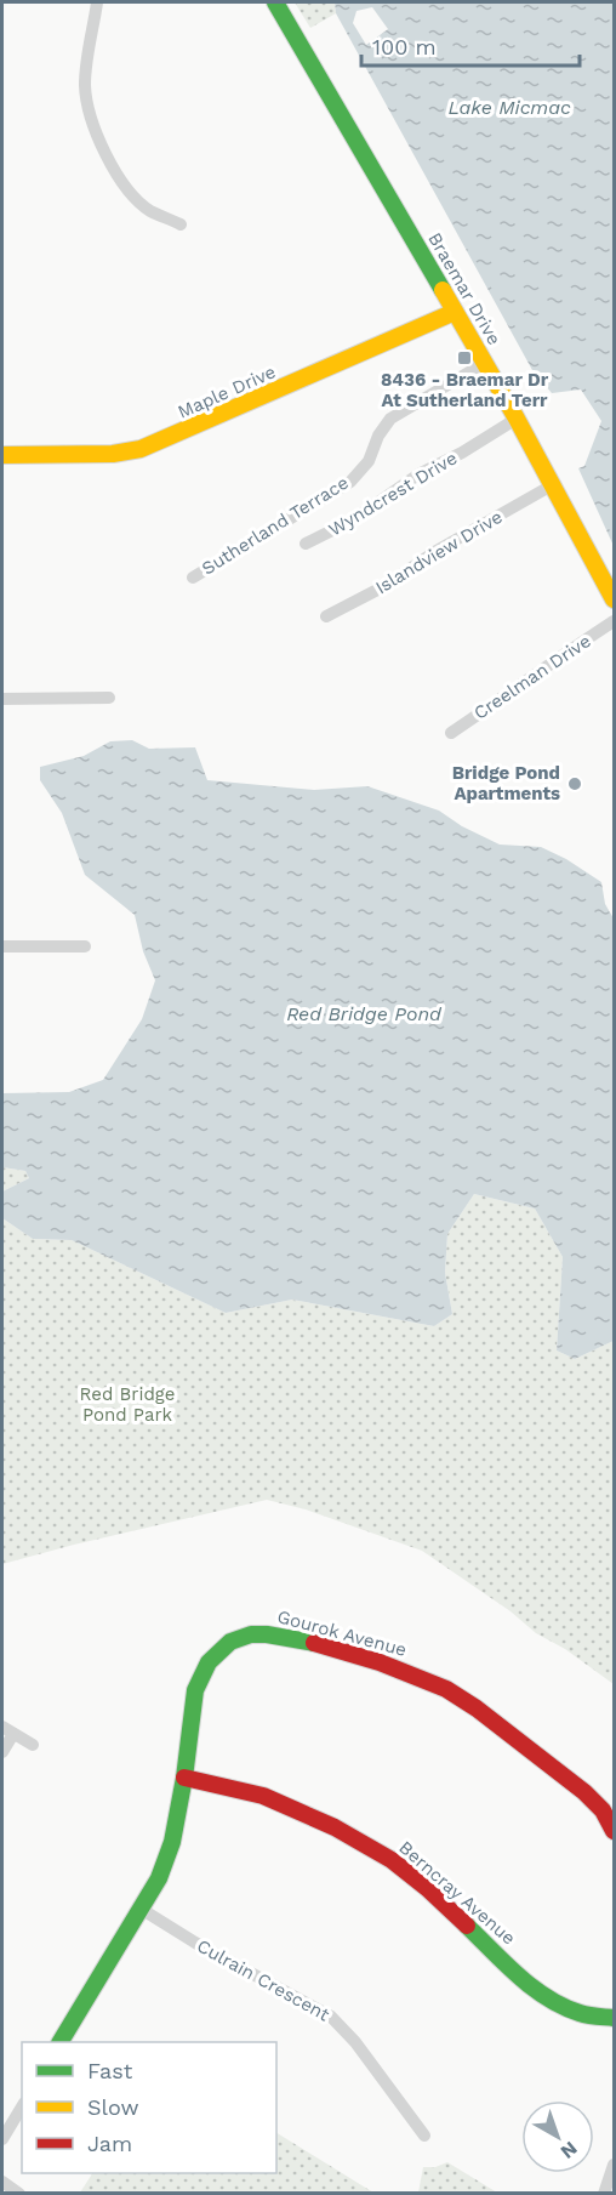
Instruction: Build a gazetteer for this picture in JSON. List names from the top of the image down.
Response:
{
  "streets": {
    "street": [
      "Braemar Drive",
      "Maple Drive",
      "Wyndcrest Drive",
      "Sutherland Terrace",
      "Islandview Drive",
      "Creelman Drive",
      "Gourok Avenue",
      "Berncray Avenue",
      "Culrain Crescent"
    ]
  },
  "crossings": [
    ["Braemar Drive", "Maple Drive"],
    ["Braemar Drive", "Wyndcrest Drive"],
    ["Braemar Drive", "Sutherland Terrace"],
    ["Braemar Drive", "Islandview Drive"],
    ["Gourok Avenue", "Berncray Avenue"],
    ["Gourok Avenue", "Culrain Crescent"]
  ],
  "water": ["Lake Micmac", "Red Bridge Pond"],
  "parks": ["Red Bridge Pond Park"],
  "places": {
    "transit": ["8436 - Braemar Dr At Sutherland Terr"],
    "other": ["Bridge Pond Apartments"]
  },
  "legend": ["Fast", "Slow", "Jam"],
  "scale_bar": "100 m",
  "north": "bottom right"
}
